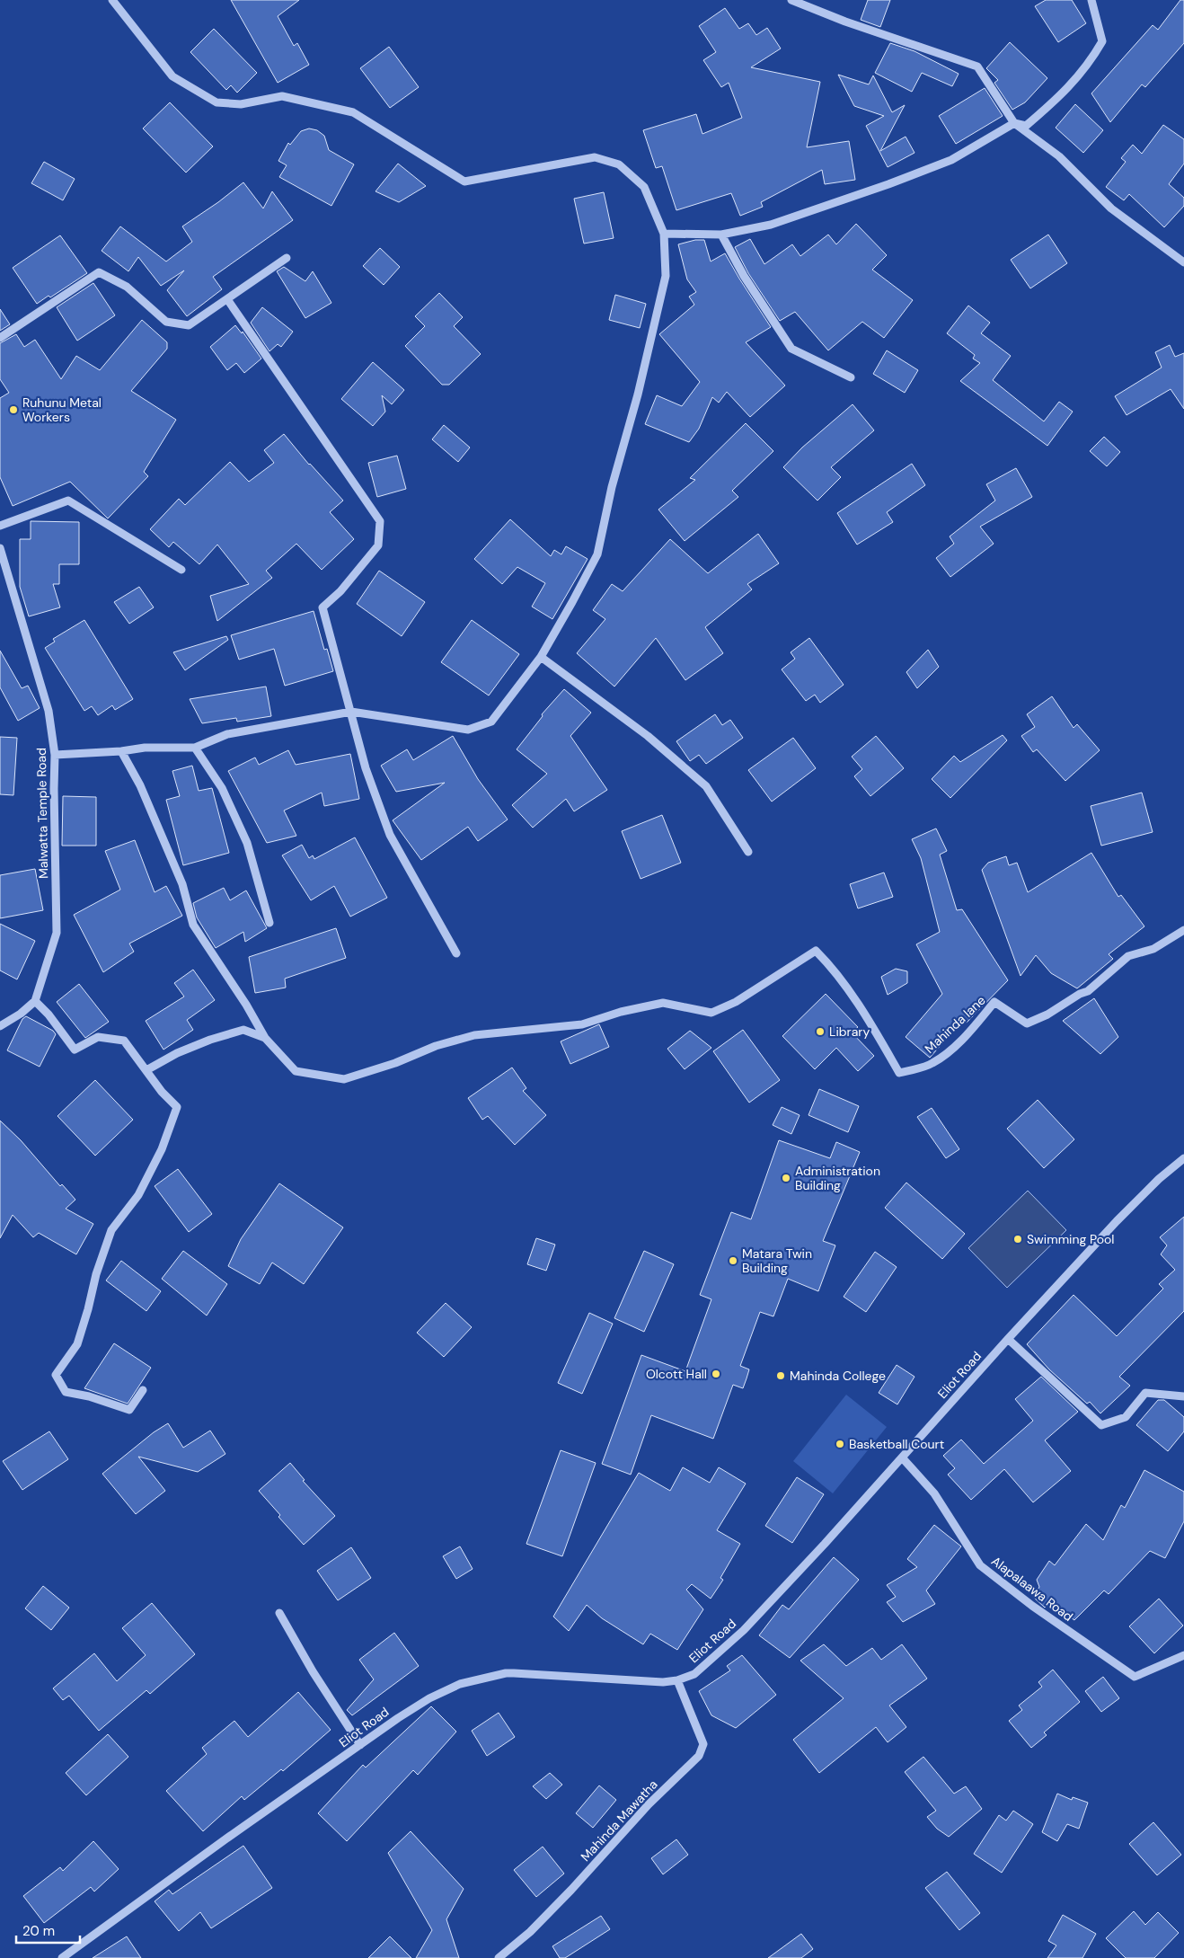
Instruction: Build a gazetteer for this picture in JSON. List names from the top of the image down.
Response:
{
  "streets": {
    "street": [
      "Malwatta Temple Road",
      "Mahinda lane",
      "Eliot Road",
      "Alapalaawa Road",
      "Mahinda Mawatha"
    ]
  },
  "crossings": [
    ["Eliot Road", "Alapalaawa Road"],
    ["Eliot Road", "Mahinda Mawatha"]
  ],
  "places": [
    "Ruhunu Metal Workers",
    "Library",
    "Administration Building",
    "Swimming Pool",
    "Matara Twin Building",
    "Olcott Hall",
    "Mahinda College",
    "Basketball Court"
  ],
  "scale_bar": "20 m"
}
